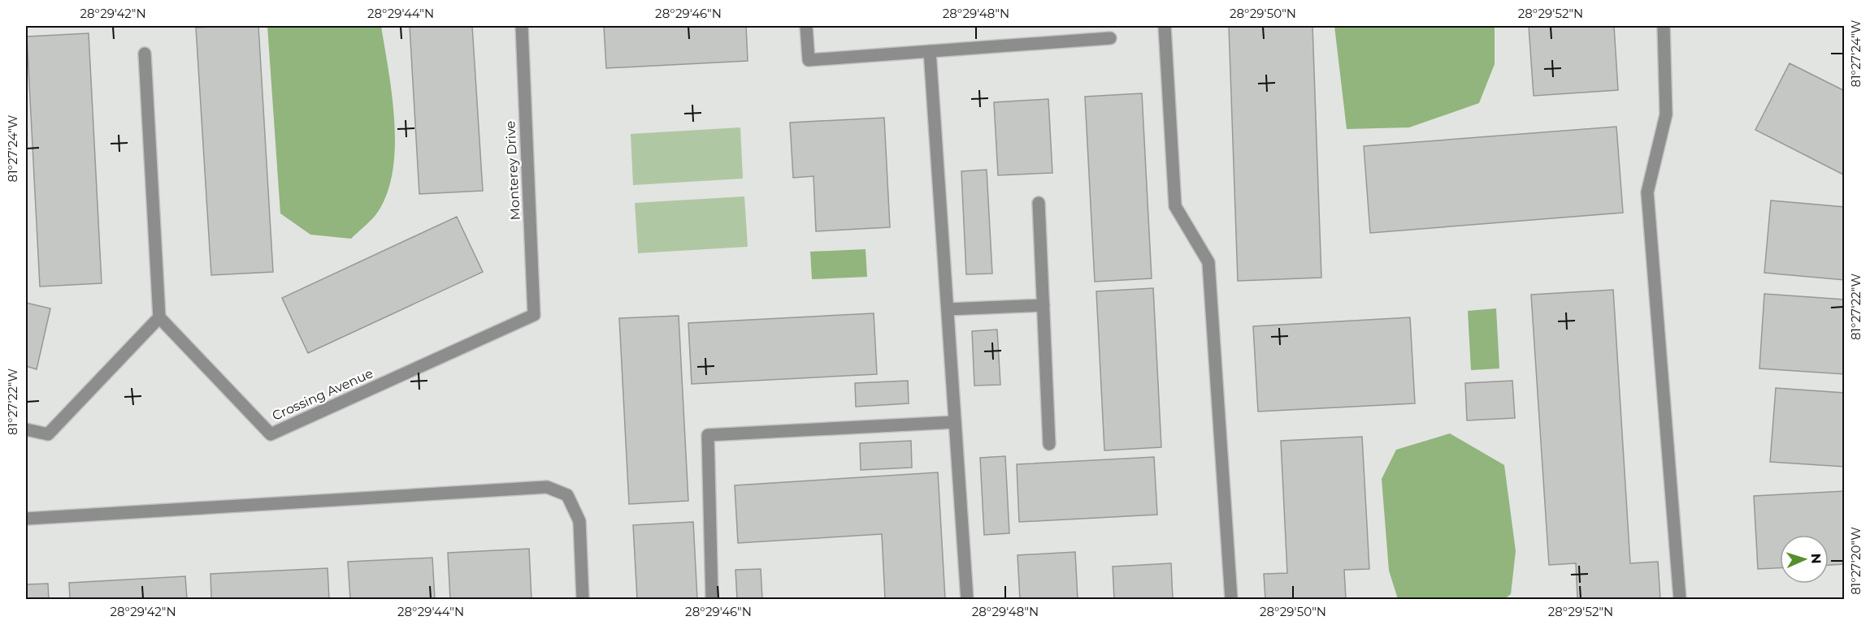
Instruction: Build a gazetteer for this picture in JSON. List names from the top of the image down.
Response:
{
  "streets": {
    "lane": ["Monterey Drive", "Crossing Avenue"]
  },
  "crossings": [
    ["Monterey Drive", "Crossing Avenue"]
  ],
  "north": "right",
  "coordinates": [
    "28°29'42\"N",
    "28°29'44\"N",
    "28°29'46\"N",
    "28°29'48\"N",
    "28°29'50\"N",
    "28°29'52\"N",
    "81°27'24\"W",
    "81°27'22\"W",
    "81°27'20\"W"
  ]
}
